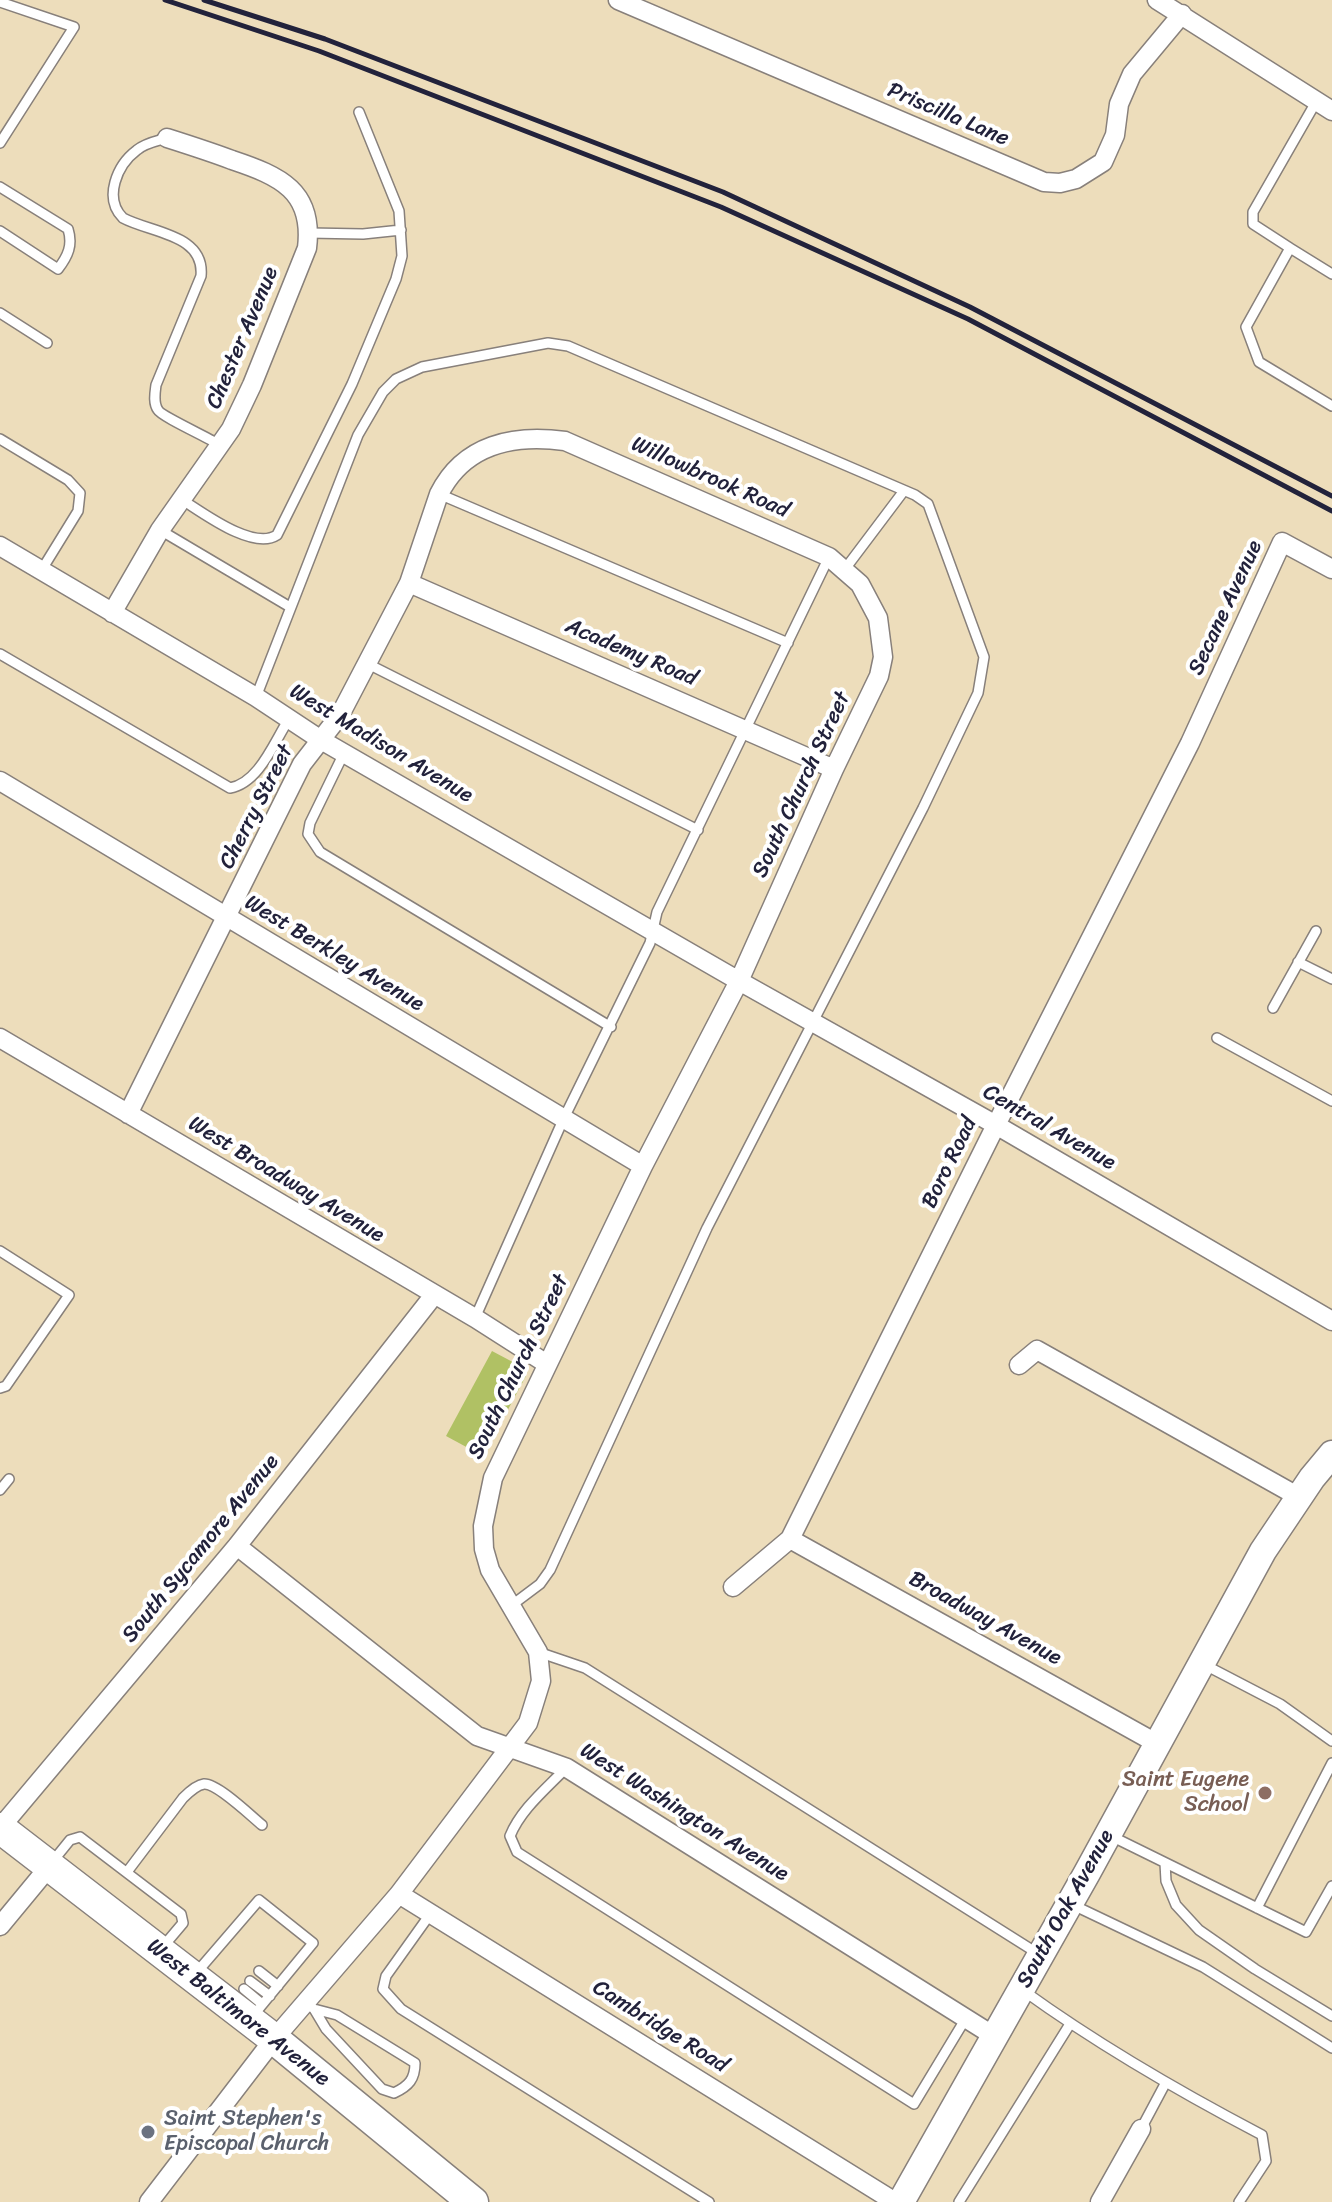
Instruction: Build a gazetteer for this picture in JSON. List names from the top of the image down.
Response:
{
  "streets": {
    "main road": ["South Oak Avenue", "West Baltimore Avenue"],
    "street": [
      "Priscilla Lane",
      "Chester Avenue",
      "Willowbrook Road",
      "Secane Avenue",
      "Academy Road",
      "West Madison Avenue",
      "South Church Street",
      "Cherry Street",
      "West Berkley Avenue",
      "Central Avenue",
      "Boro Road",
      "West Broadway Avenue",
      "South Sycamore Avenue",
      "Broadway Avenue",
      "West Washington Avenue",
      "Cambridge Road"
    ]
  },
  "crossings": [
    ["Chester Avenue", "West Madison Avenue"],
    ["Willowbrook Road", "South Church Street"],
    ["Willowbrook Road", "Cherry Street"],
    ["Secane Avenue", "Boro Road"],
    ["Academy Road", "South Church Street"],
    ["Academy Road", "Cherry Street"],
    ["West Madison Avenue", "South Church Street"],
    ["West Madison Avenue", "Cherry Street"],
    ["West Madison Avenue", "Central Avenue"],
    ["South Church Street", "West Berkley Avenue"],
    ["South Church Street", "Central Avenue"],
    ["South Church Street", "West Broadway Avenue"],
    ["South Church Street", "West Washington Avenue"],
    ["South Church Street", "West Baltimore Avenue"],
    ["South Church Street", "Cambridge Road"],
    ["Cherry Street", "West Berkley Avenue"],
    ["Cherry Street", "West Broadway Avenue"],
    ["Central Avenue", "Boro Road"],
    ["Boro Road", "Broadway Avenue"],
    ["West Broadway Avenue", "South Sycamore Avenue"],
    ["South Sycamore Avenue", "West Washington Avenue"],
    ["South Sycamore Avenue", "West Baltimore Avenue"],
    ["Broadway Avenue", "South Oak Avenue"],
    ["West Washington Avenue", "South Oak Avenue"],
    ["South Oak Avenue", "Cambridge Road"]
  ],
  "places": ["Saint Eugene School", "Saint Stephen's Episcopal Church"]
}
